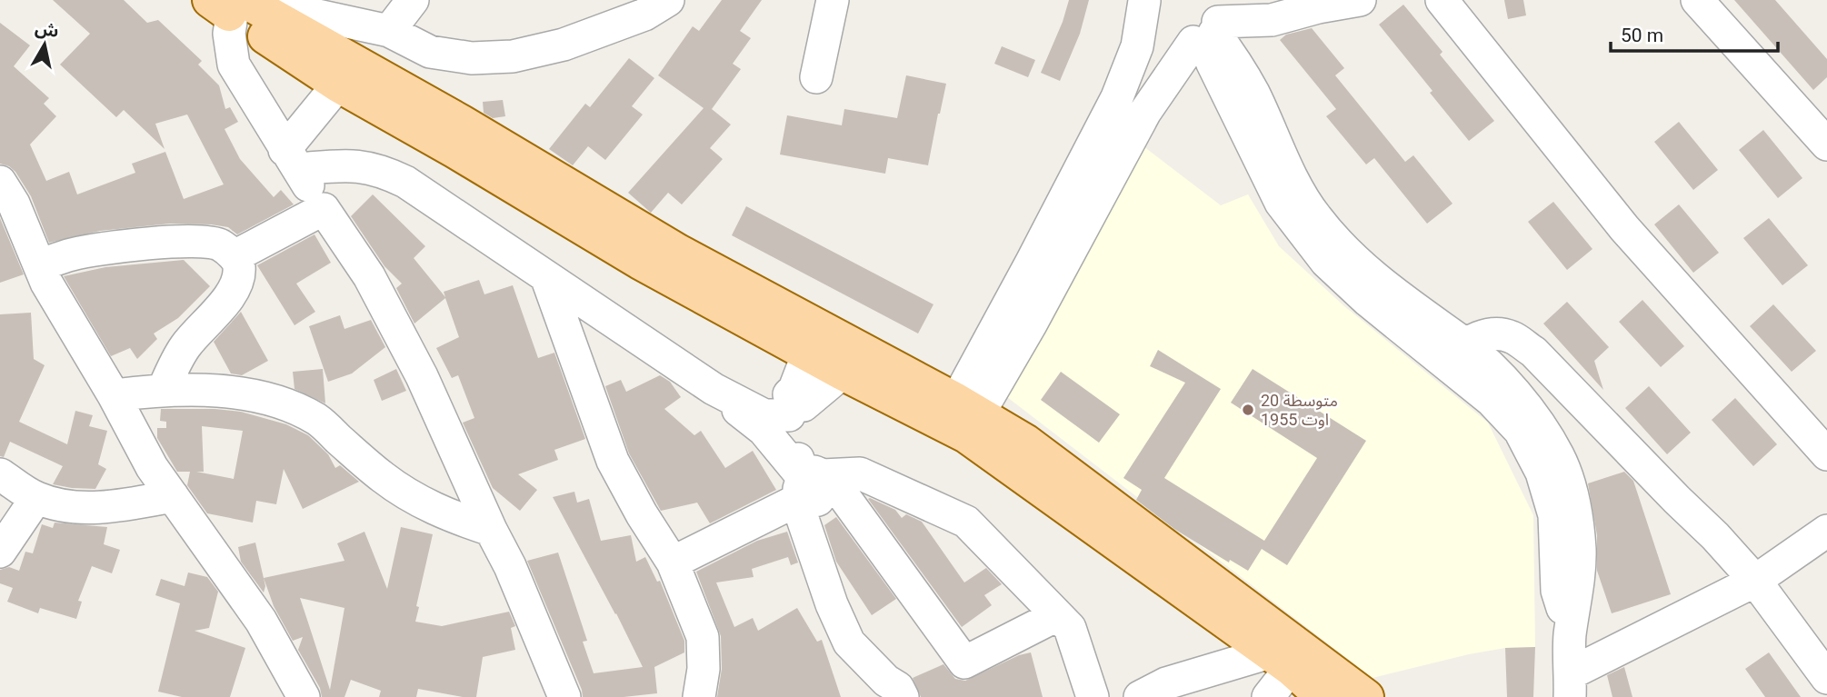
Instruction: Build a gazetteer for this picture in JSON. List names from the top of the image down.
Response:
{
  "places": ["متوسطة 20 اوت 1955"],
  "scale_bar": "50 m",
  "north": "top"
}
